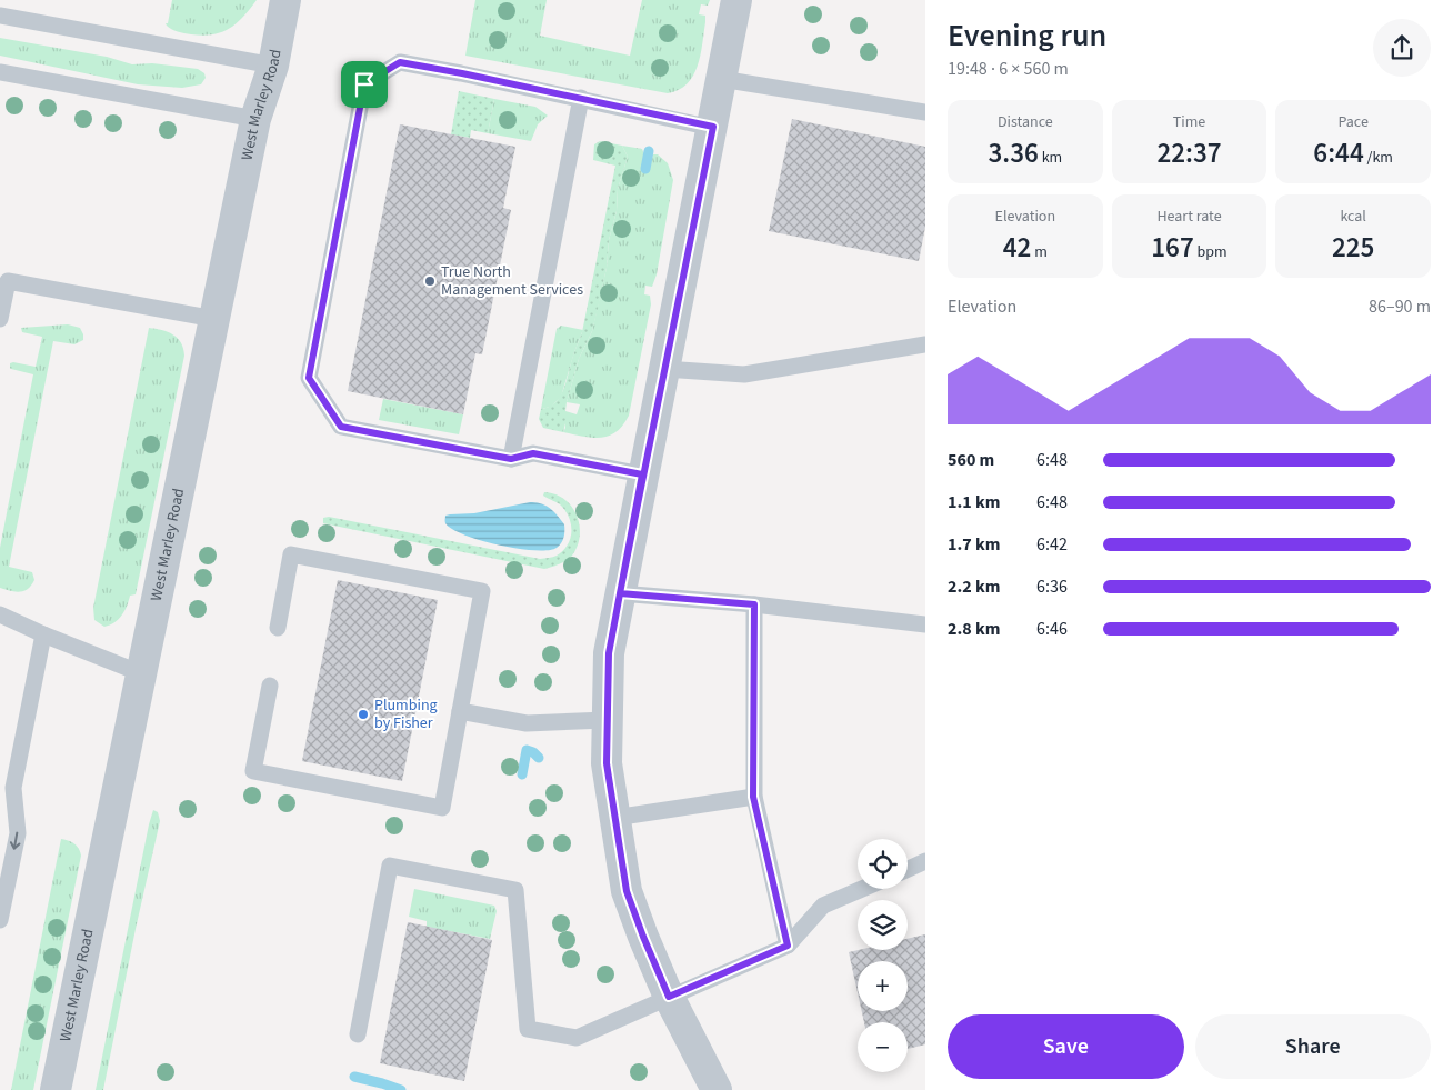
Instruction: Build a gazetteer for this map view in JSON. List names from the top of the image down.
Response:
{
  "streets": {
    "street": ["West Marley Road"]
  },
  "places": ["True North Management Services", "Plumbing by Fisher"],
  "page": {
    "heading": ["Evening run", "19:48 · 6 × 560 m"],
    "stats": [
      ["Distance", "3.36 km"],
      ["Time", "22:37"],
      ["Pace", "6:44 /km"],
      ["Elevation", "42 m"],
      ["Heart rate", "167 bpm"],
      ["kcal", "225"]
    ],
    "chart": ["Elevation", "86–90 m"],
    "list": [
      {
        "name": "560 m",
        "note": "6:48"
      },
      {
        "name": "1.1 km",
        "note": "6:48"
      },
      {
        "name": "1.7 km",
        "note": "6:42"
      },
      {
        "name": "2.2 km",
        "note": "6:36"
      },
      {
        "name": "2.8 km",
        "note": "6:46"
      }
    ],
    "map_buttons": ["+", "−"],
    "buttons": ["Save", "Share"]
  }
}
